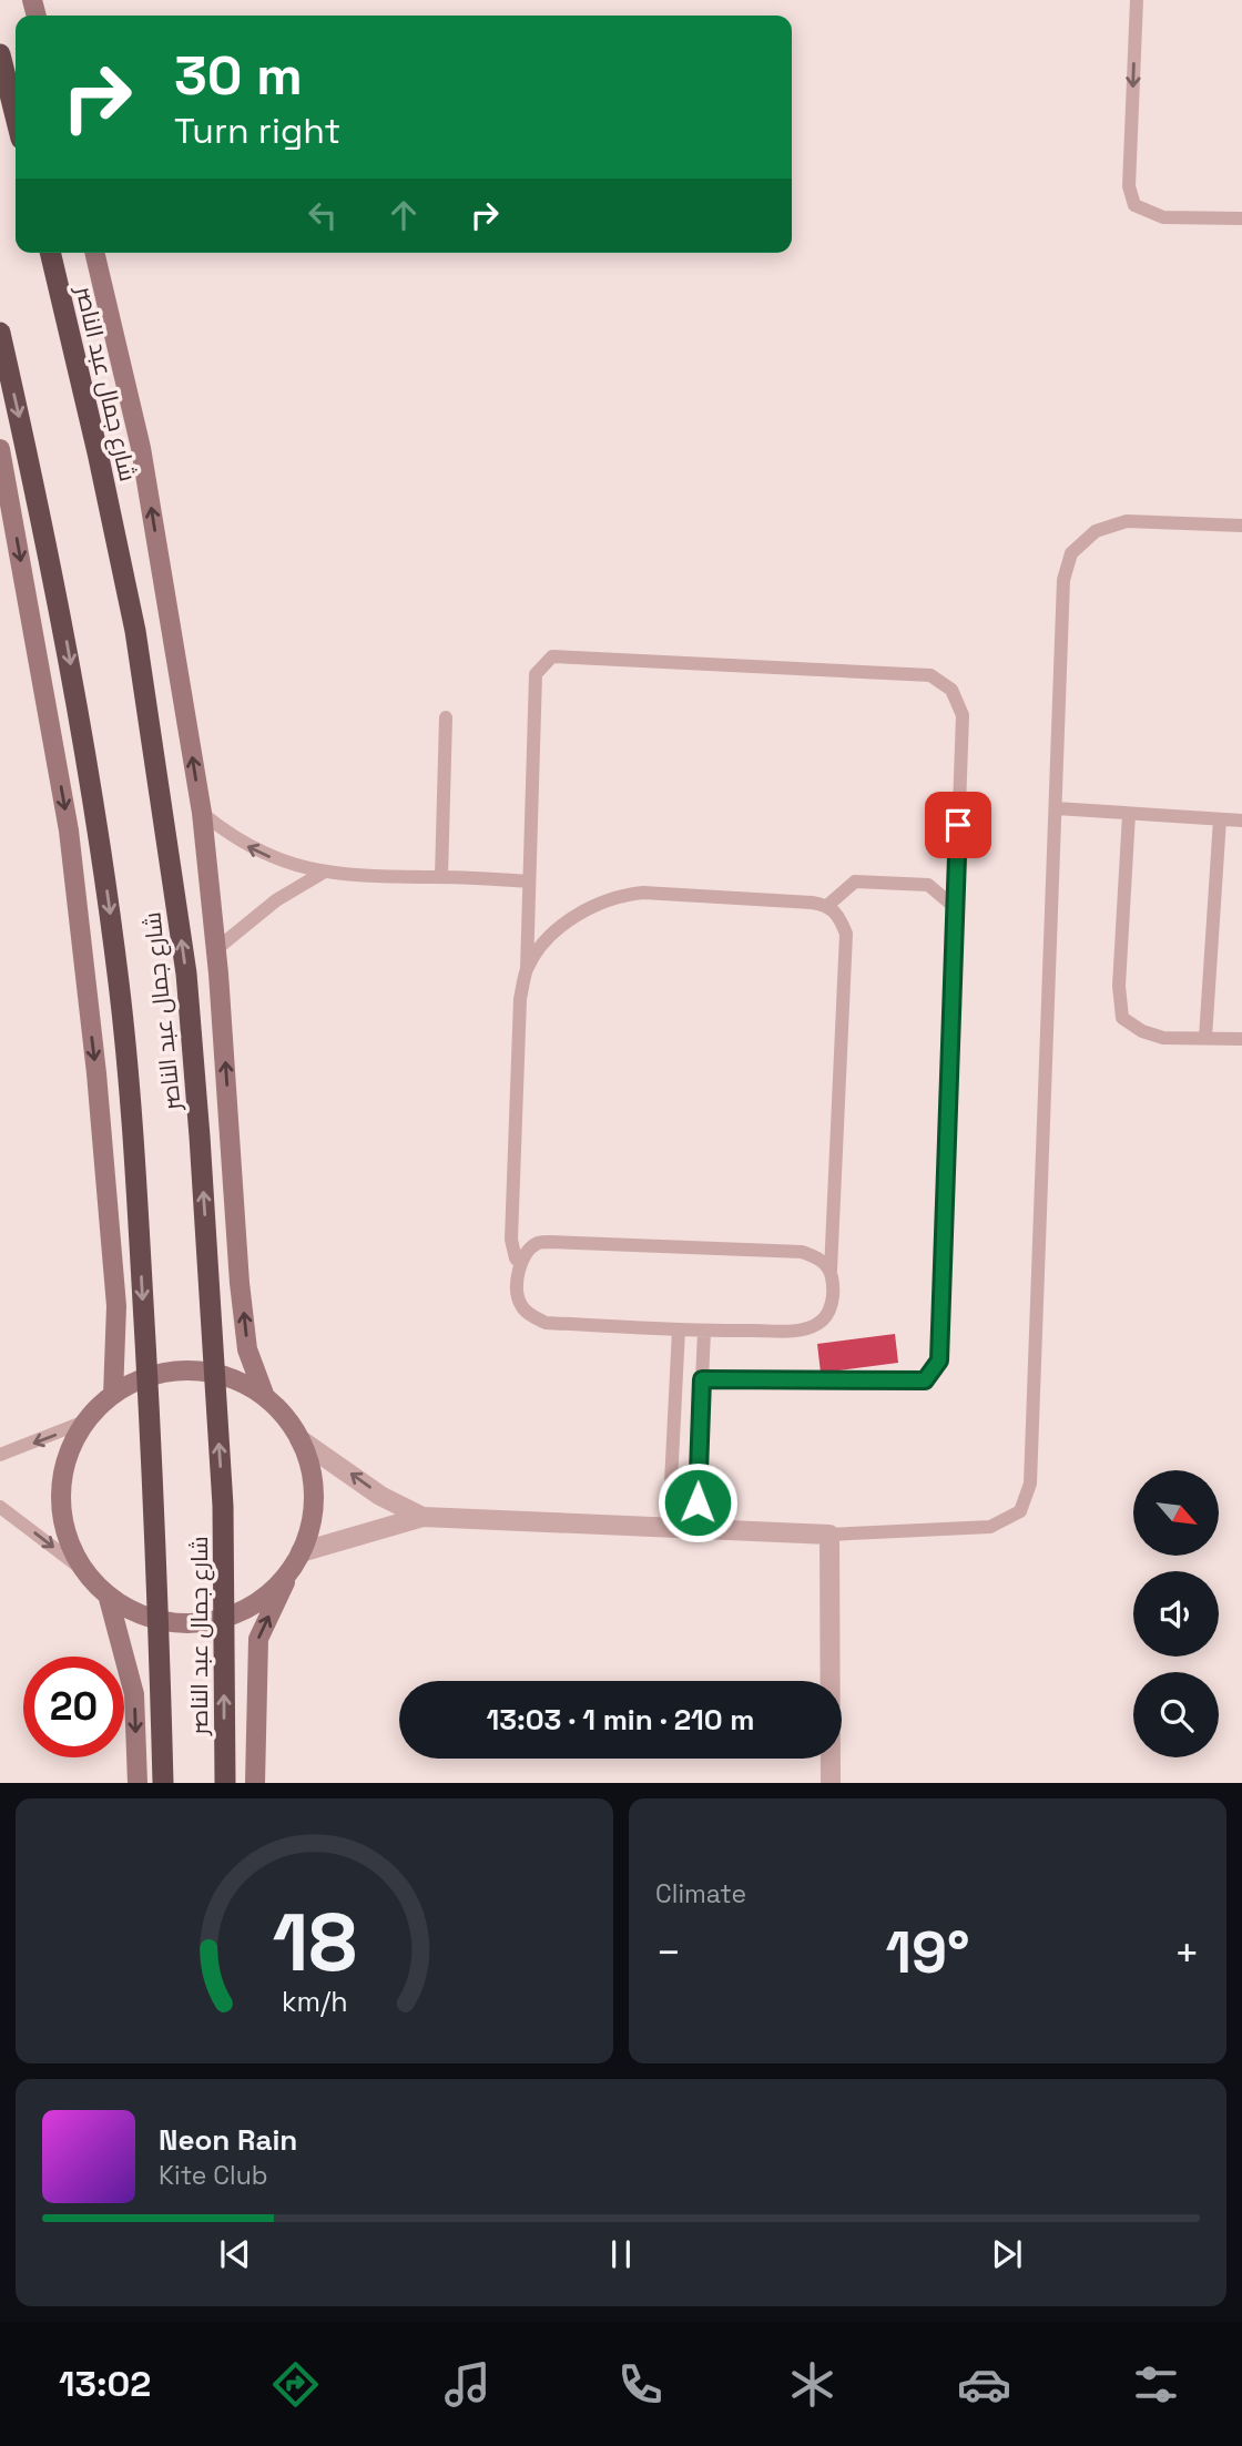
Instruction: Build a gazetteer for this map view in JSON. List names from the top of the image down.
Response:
{
  "streets": {
    "highway": ["شارع جمال عبد الناصر"]
  },
  "north": "bottom right",
  "page": {
    "turn": ["30 m", "Turn right"],
    "limit": "20",
    "trip": "13:03 · 1 min · 210 m",
    "tile": "Climate",
    "heat": ["−", "19°", "+"],
    "song": ["Neon Rain", "Kite Club"],
    "tabs": "13:02",
    "gauge": ["18", "km/h"]
  }
}
